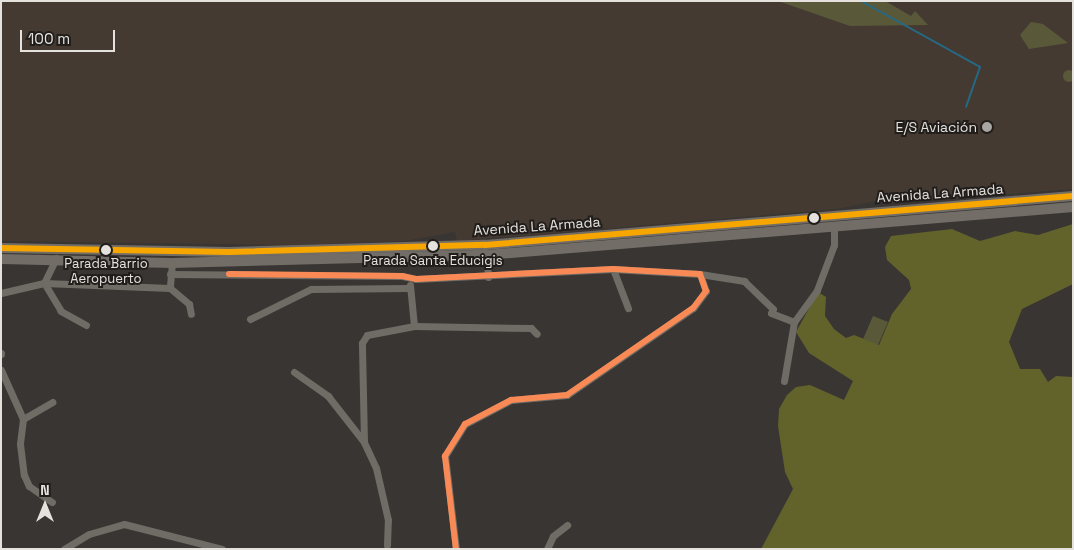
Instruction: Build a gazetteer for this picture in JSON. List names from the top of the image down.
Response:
{
  "streets": {
    "main road": ["Avenida La Armada"]
  },
  "places": ["E/S Aviación", "Parada Santa Educigis", "Parada Barrio Aeropuerto"],
  "scale_bar": "100 m",
  "north": "top"
}
